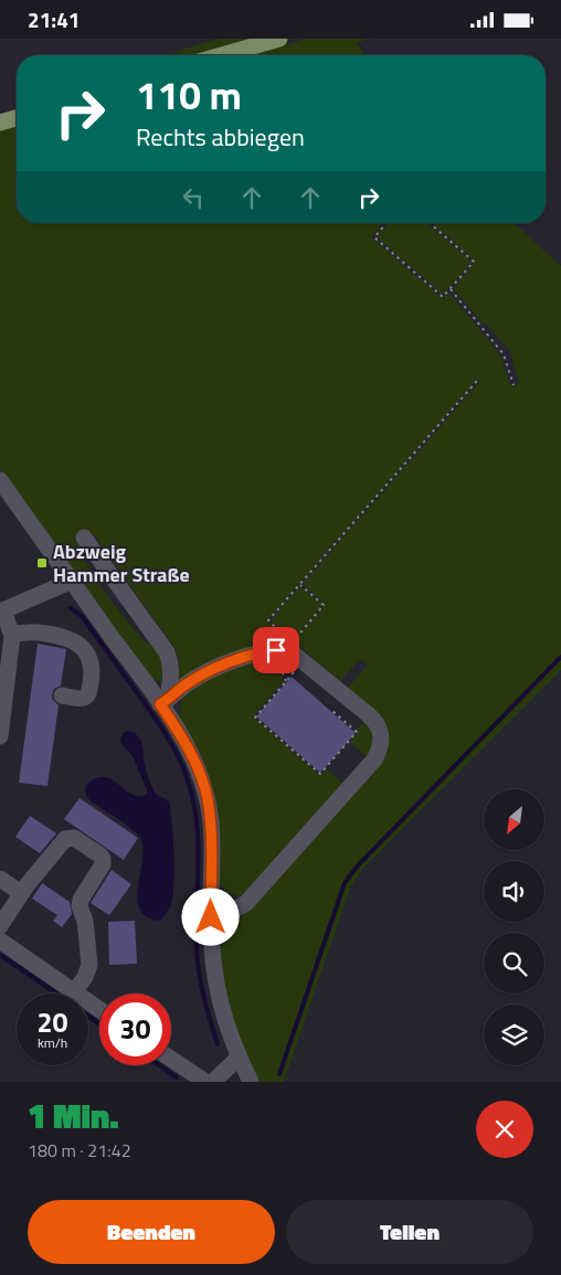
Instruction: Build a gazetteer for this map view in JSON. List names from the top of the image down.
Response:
{
  "places": {
    "transit": ["Abzweig Hammer Straße"]
  },
  "north": "bottom left",
  "page": {
    "status": "21:41",
    "turn": ["110 m", "Rechts abbiegen"],
    "speed": "20 km/h",
    "limit": "30",
    "heading": ["1 Min.", "180 m · 21:42"],
    "buttons": ["Beenden", "Teilen"]
  }
}
